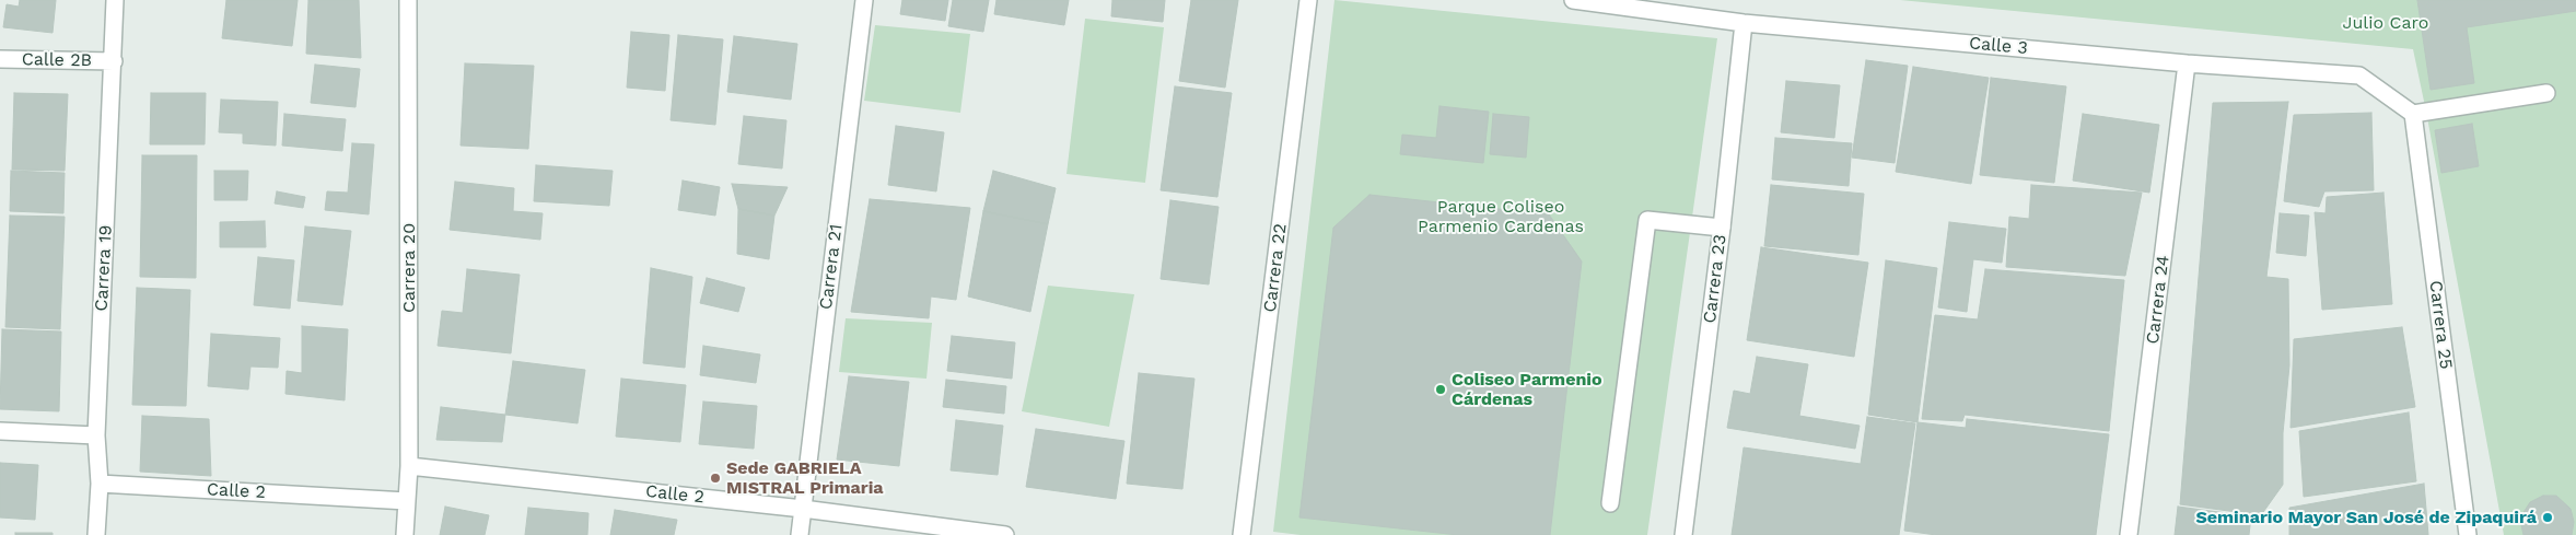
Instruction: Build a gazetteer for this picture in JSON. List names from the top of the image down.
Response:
{
  "streets": {
    "street": [
      "Calle 3",
      "Calle 2B",
      "Carrera 21",
      "Carrera 19",
      "Carrera 20",
      "Carrera 22",
      "Carrera 23",
      "Carrera 24",
      "Carrera 25",
      "Calle 2"
    ]
  },
  "crossings": [
    ["Calle 3", "Carrera 23"],
    ["Calle 3", "Carrera 24"],
    ["Calle 3", "Carrera 25"],
    ["Calle 2B", "Carrera 19"],
    ["Carrera 21", "Calle 2"],
    ["Carrera 19", "Calle 2"],
    ["Carrera 20", "Calle 2"]
  ],
  "parks": ["Julio Caro", "Parque Coliseo Parmenio Cardenas"],
  "places": ["Coliseo Parmenio Cárdenas", "Sede GABRIELA MISTRAL Primaria", "Seminario Mayor San José de Zipaquirá"]
}
